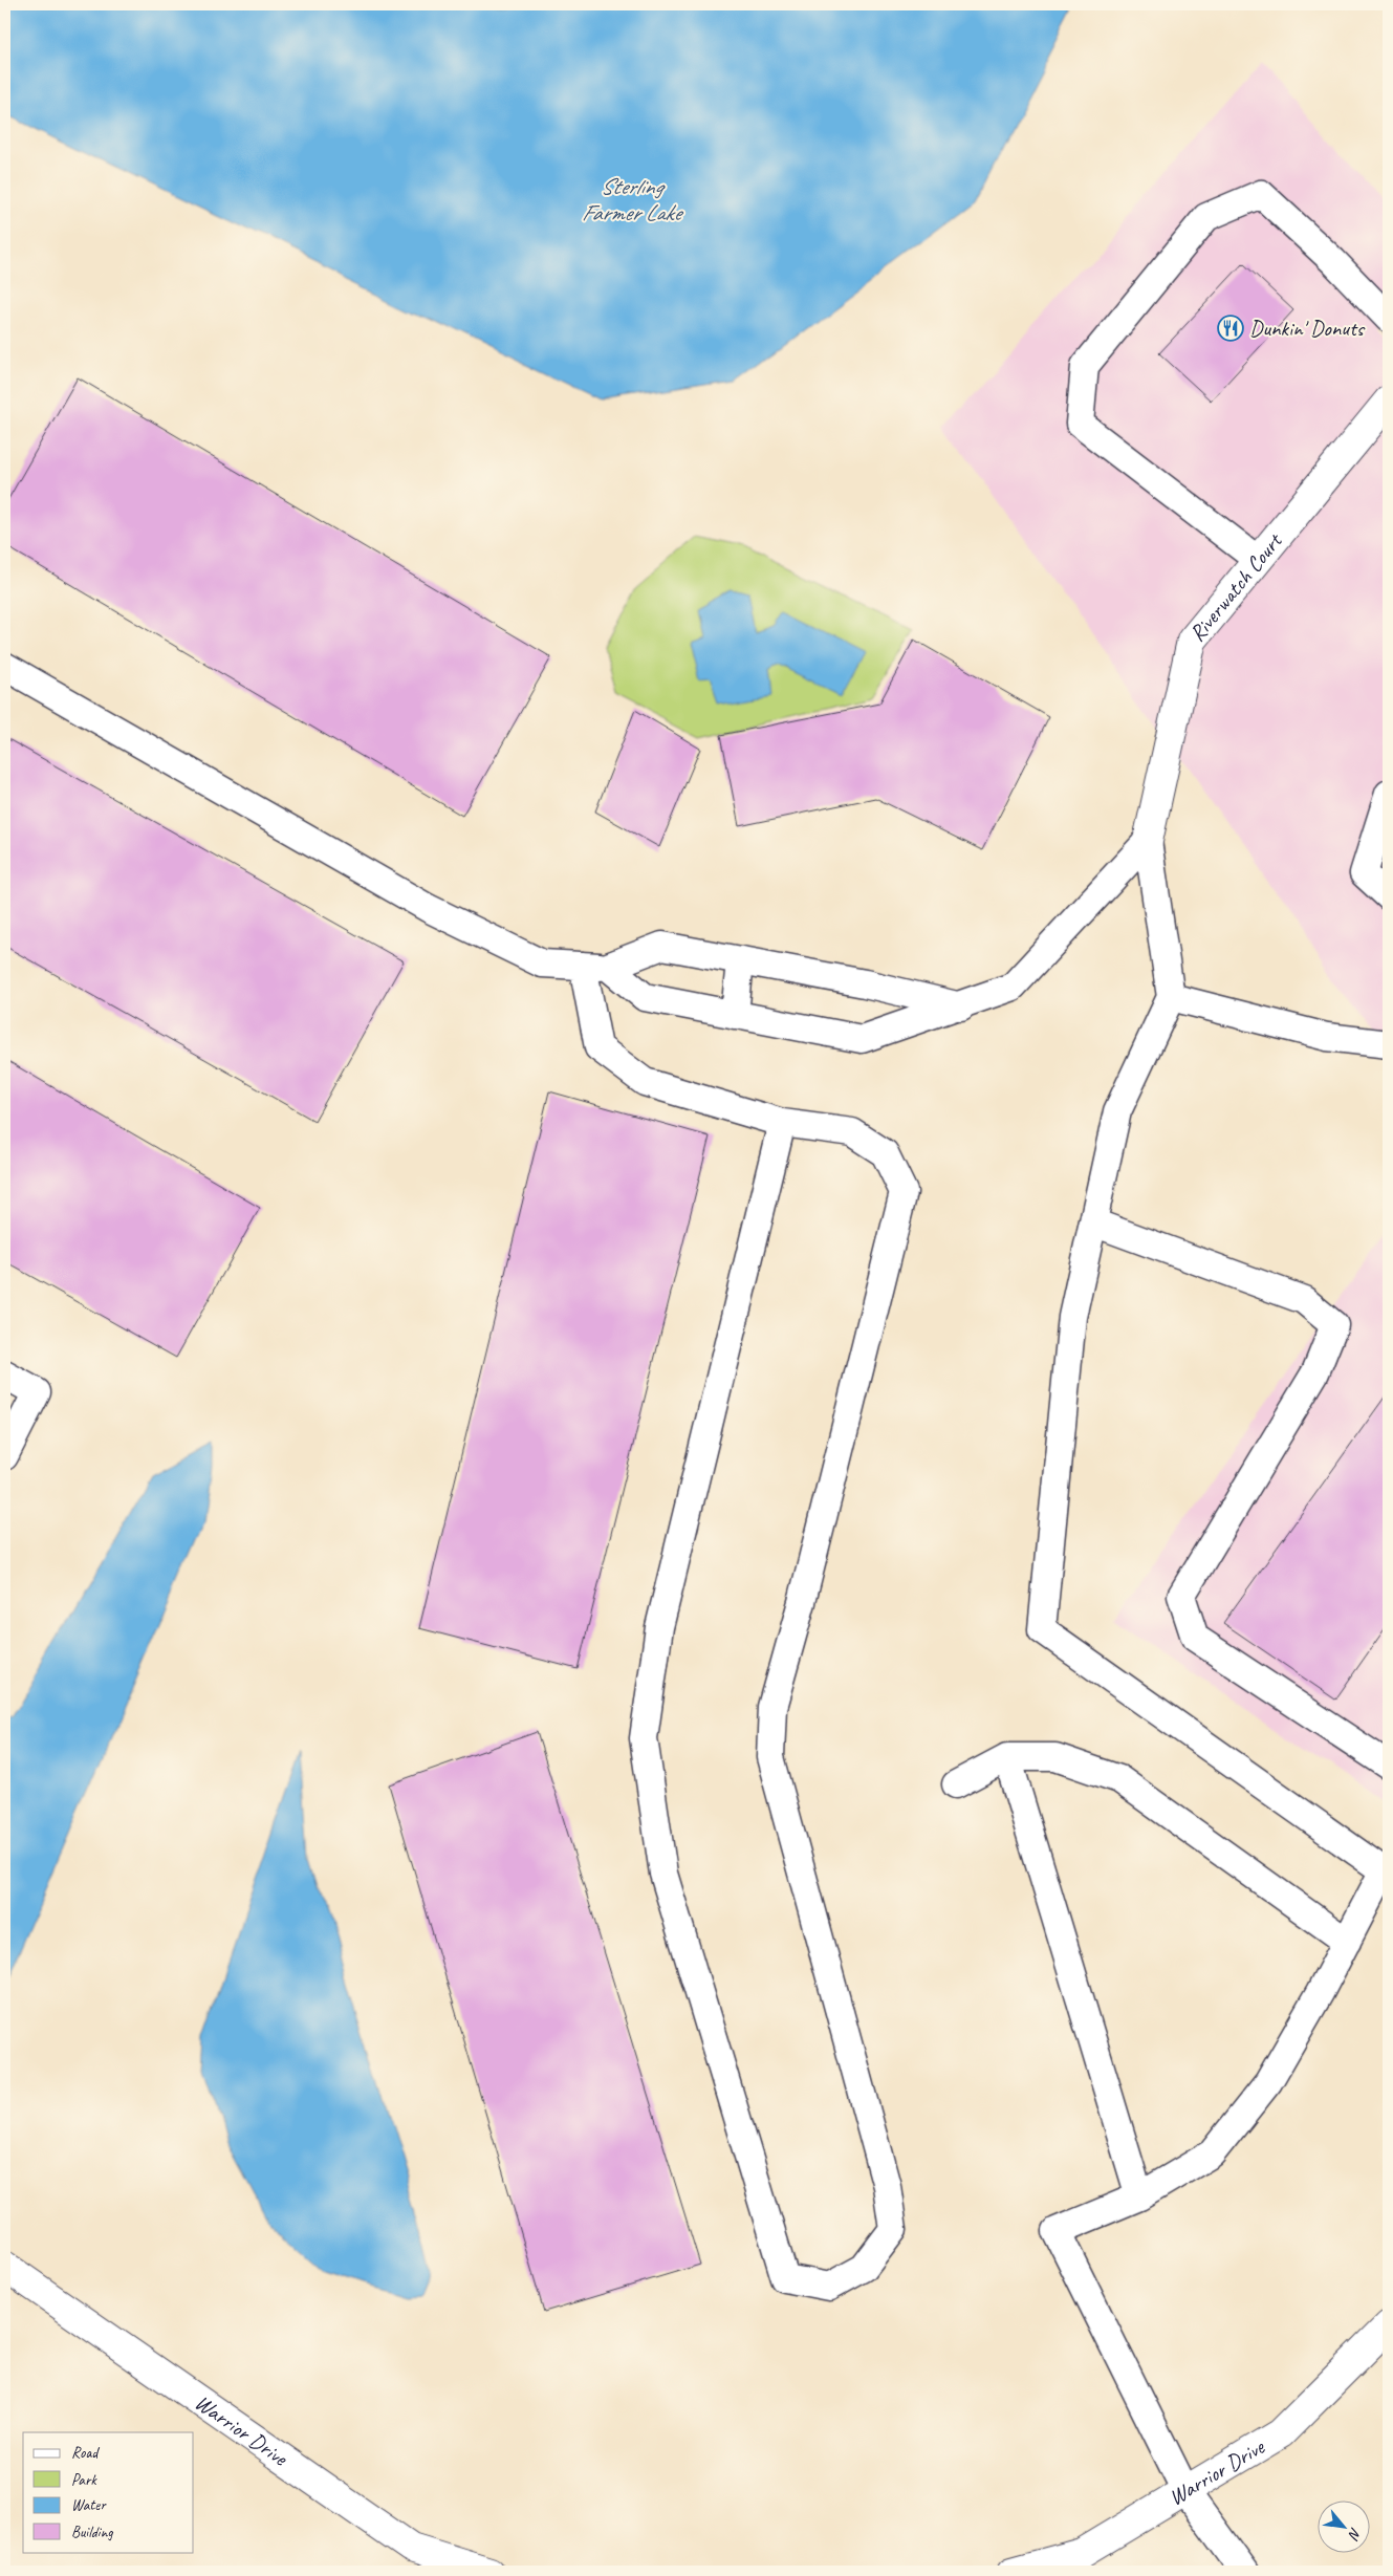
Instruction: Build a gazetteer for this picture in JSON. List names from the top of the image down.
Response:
{
  "streets": {
    "street": ["Riverwatch Court", "Warrior Drive"]
  },
  "water": ["Sterling Farmer Lake"],
  "places": {
    "restaurant": ["Dunkin' Donuts"]
  },
  "legend": [
    "Road",
    "Park",
    "Water",
    "Building"
  ],
  "north": "bottom right"
}
